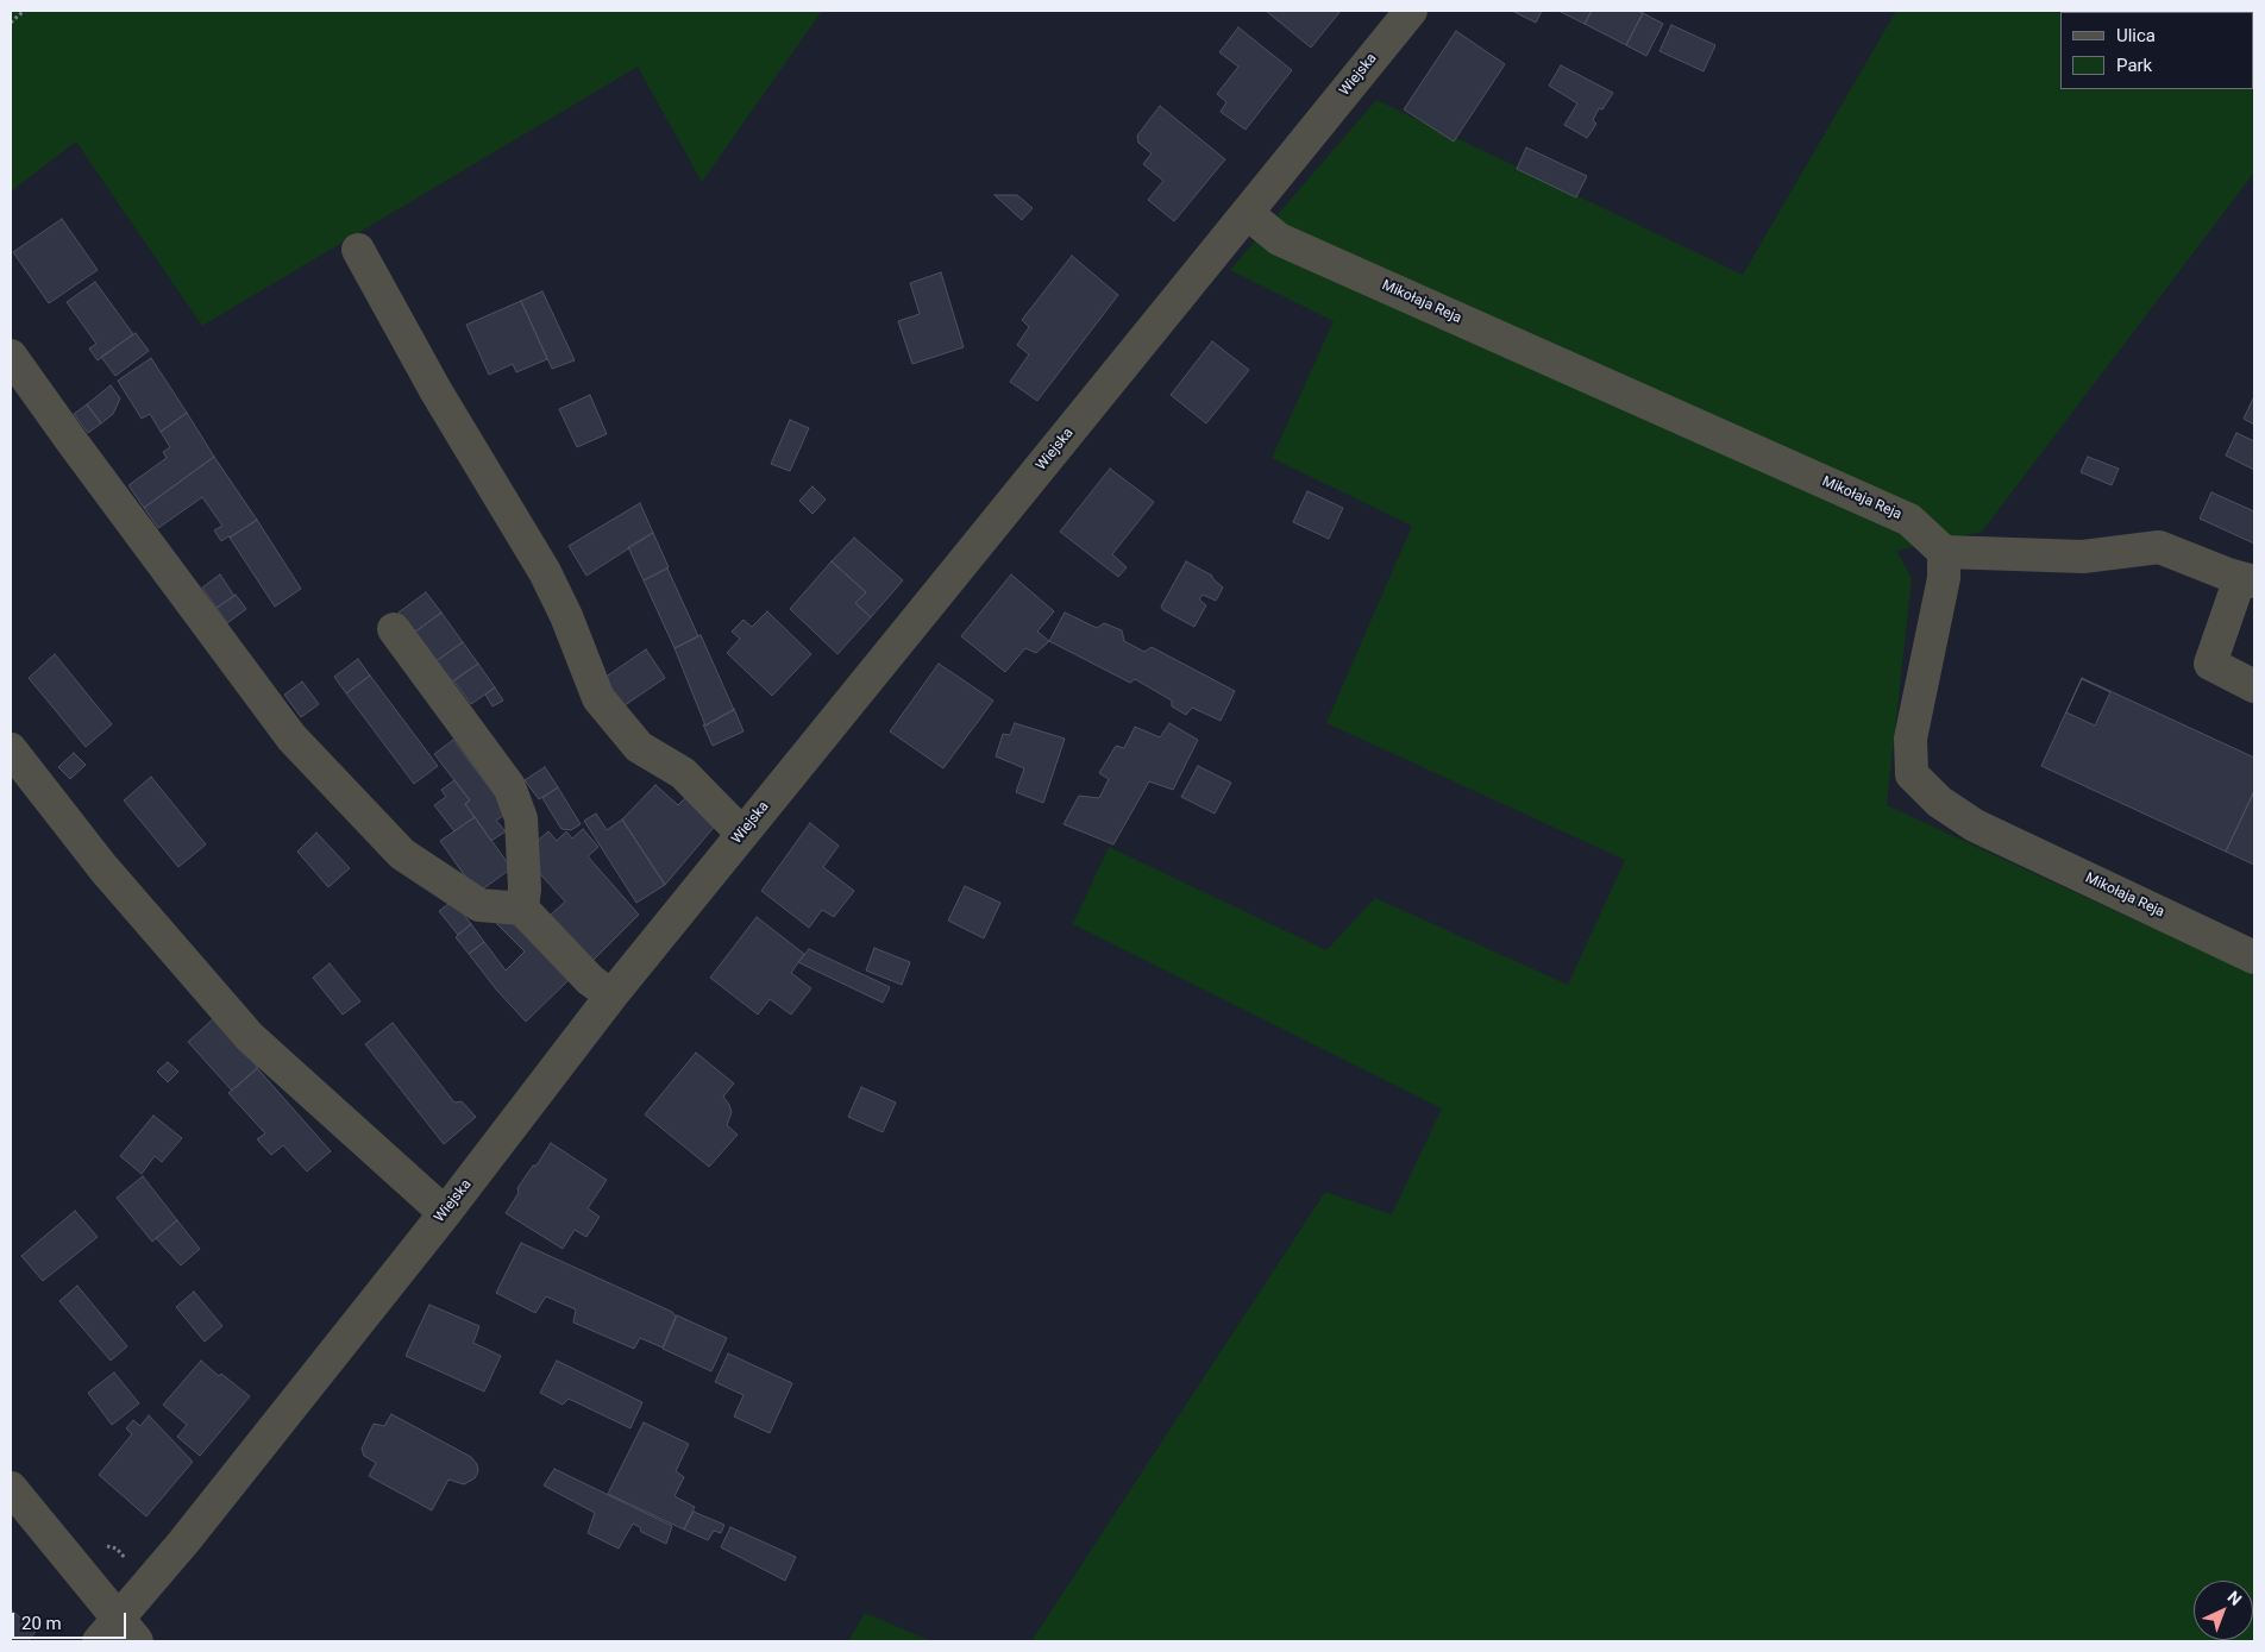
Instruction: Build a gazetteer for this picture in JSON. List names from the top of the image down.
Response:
{
  "streets": {
    "street": ["Wiejska", "Mikołaja Reja"]
  },
  "crossings": [
    ["Wiejska", "Mikołaja Reja"]
  ],
  "legend": ["Ulica", "Park"],
  "scale_bar": "20 m",
  "north": "top right"
}
